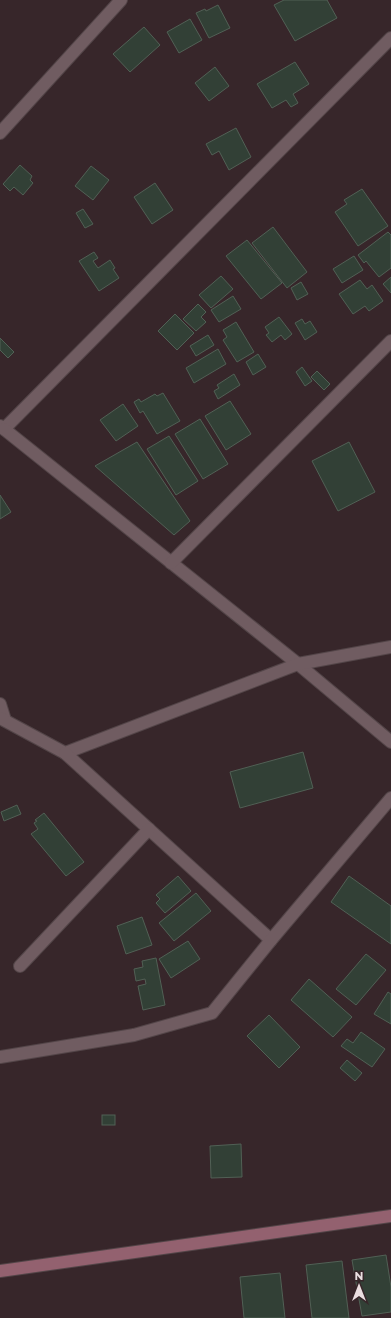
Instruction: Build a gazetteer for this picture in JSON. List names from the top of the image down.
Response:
{
  "north": "top"
}
